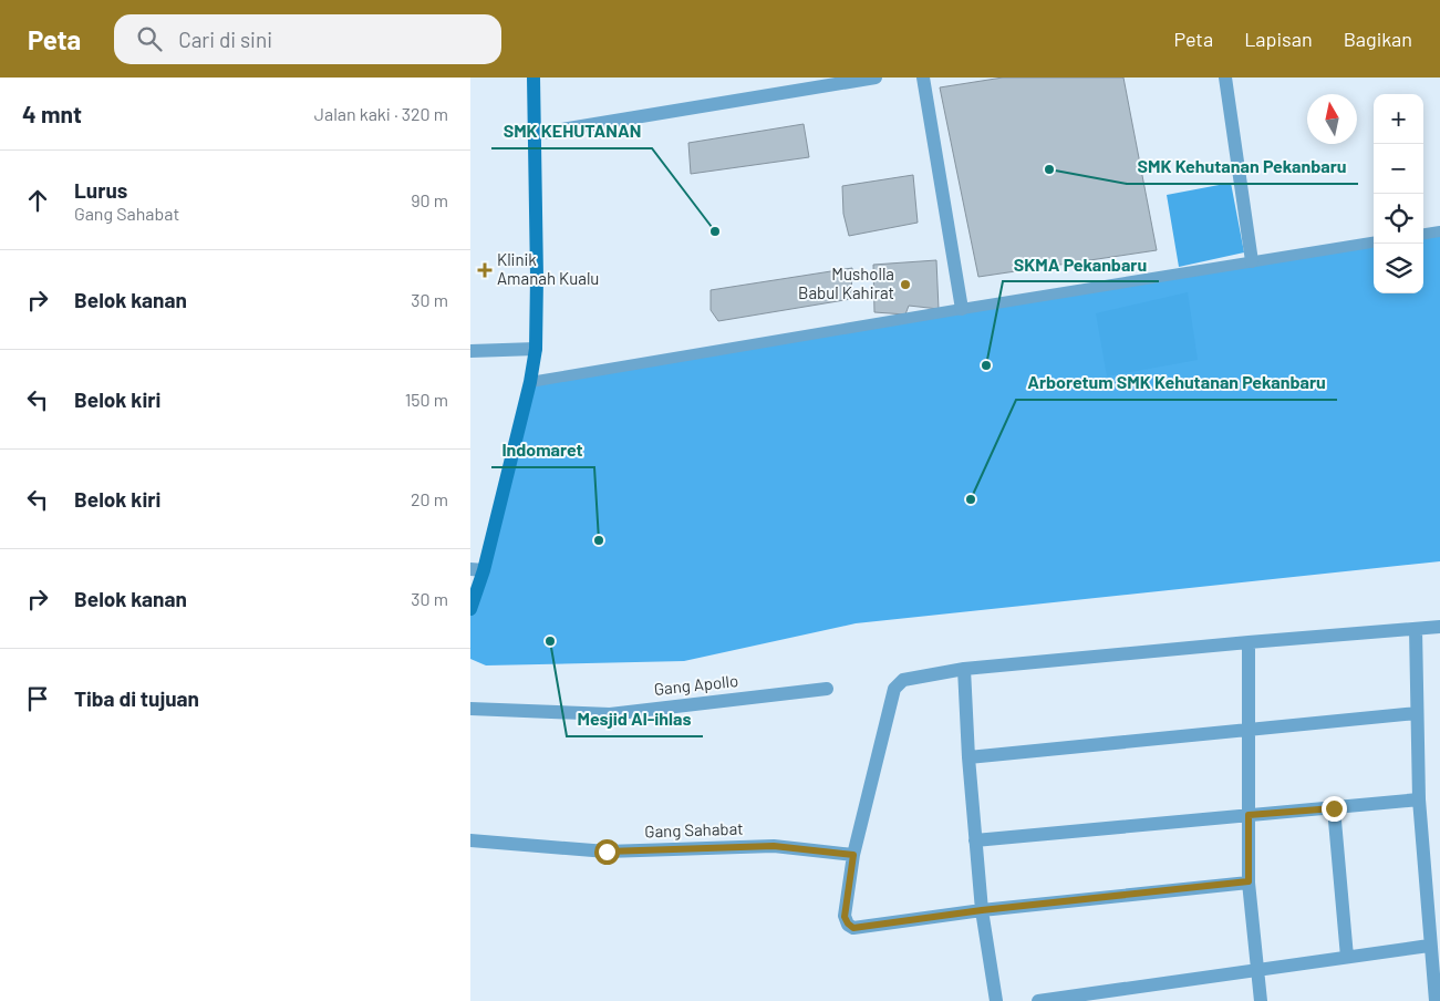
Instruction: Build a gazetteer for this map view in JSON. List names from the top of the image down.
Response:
{
  "streets": {
    "street": ["Gang Apollo", "Gang Sahabat"]
  },
  "places": {
    "other": [
      "SMK Kehutanan Pekanbaru",
      "SMK KEHUTANAN",
      "Musholla Babul Kahirat",
      "SKMA Pekanbaru",
      "Arboretum SMK Kehutanan Pekanbaru",
      "Indomaret",
      "Mesjid Al-ihlas"
    ],
    "health": ["Klinik Amanah Kualu"]
  },
  "north": "top",
  "page": {
    "header": "Peta",
    "search": "Cari di sini",
    "nav": ["Peta", "Lapisan", "Bagikan"],
    "heading": ["4 mnt", "Jalan kaki · 320 m"],
    "map_buttons": ["+", "−"],
    "list": [
      ["Lurus", "Gang Sahabat", "90 m"],
      ["Belok kanan", "30 m"],
      ["Belok kiri", "150 m"],
      ["Belok kiri", "20 m"],
      ["Belok kanan", "30 m"],
      "Tiba di tujuan"
    ]
  }
}
